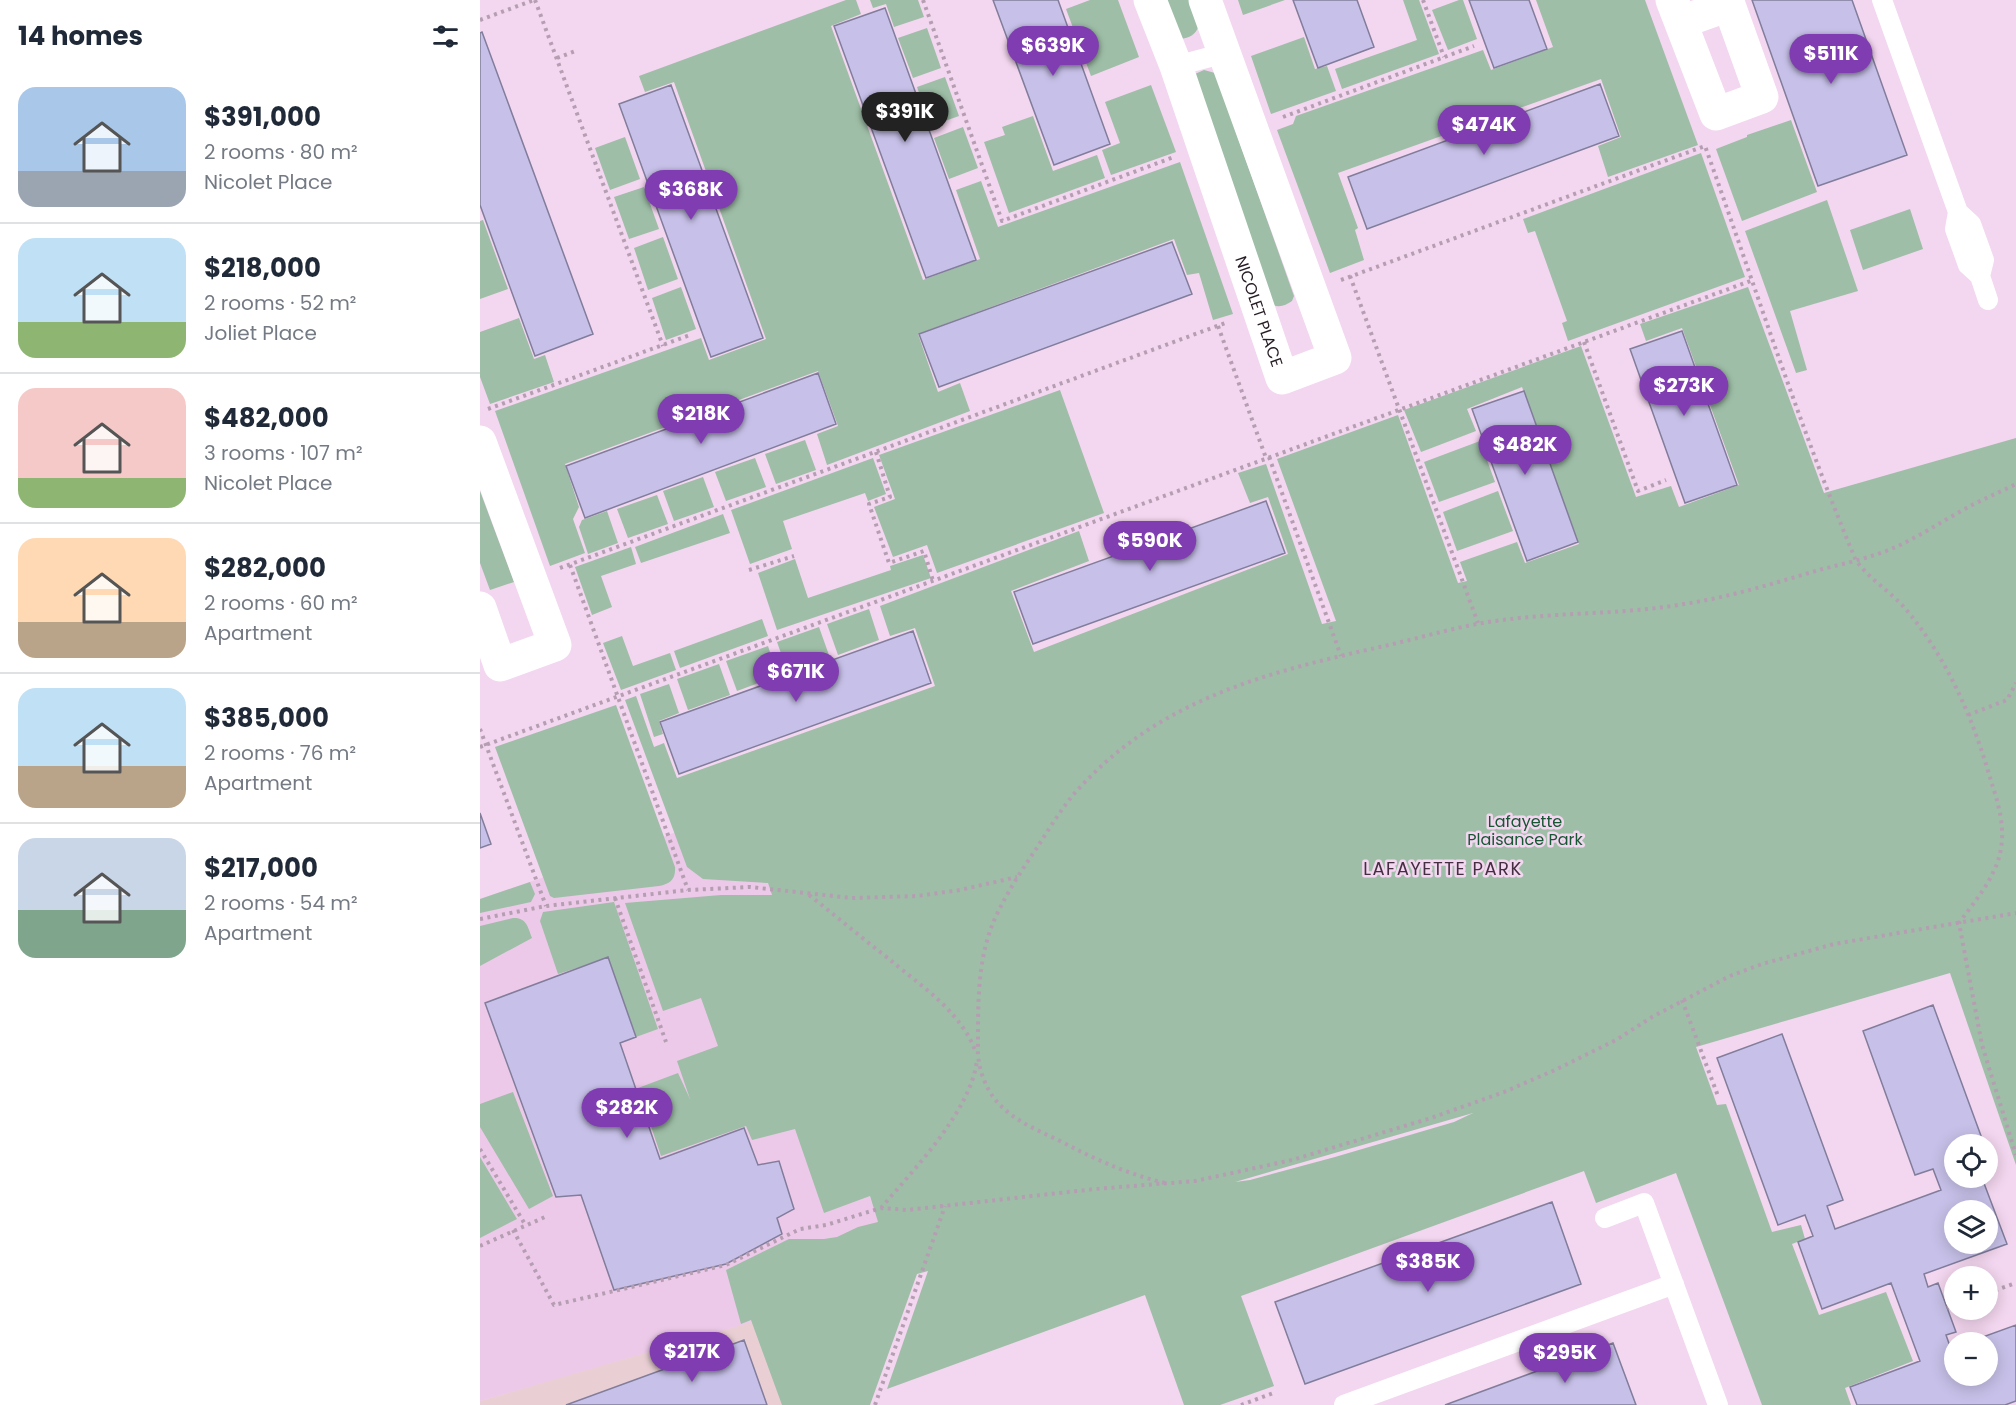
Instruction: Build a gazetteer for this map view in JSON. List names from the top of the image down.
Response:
{
  "streets": {
    "street": ["NICOLET PLACE"]
  },
  "districts": ["LAFAYETTE PARK"],
  "parks": ["Lafayette Plaisance Park"],
  "page": {
    "heading": "14 homes",
    "price": [
      "$639K",
      "$511K",
      "$391K",
      "$474K",
      "$368K",
      "$273K",
      "$218K",
      "$482K",
      "$590K",
      "$671K",
      "$282K",
      "$385K",
      "$217K",
      "$295K"
    ],
    "list": [
      {
        "name": "$391,000",
        "note": "2 rooms · 80 m² · Nicolet Place"
      },
      {
        "name": "$218,000",
        "note": "2 rooms · 52 m² · Joliet Place"
      },
      {
        "name": "$482,000",
        "note": "3 rooms · 107 m² · Nicolet Place"
      },
      {
        "name": "$282,000",
        "note": "2 rooms · 60 m² · Apartment"
      },
      {
        "name": "$385,000",
        "note": "2 rooms · 76 m² · Apartment"
      },
      {
        "name": "$217,000",
        "note": "2 rooms · 54 m² · Apartment"
      }
    ],
    "map_buttons": ["+", "−"]
  }
}
